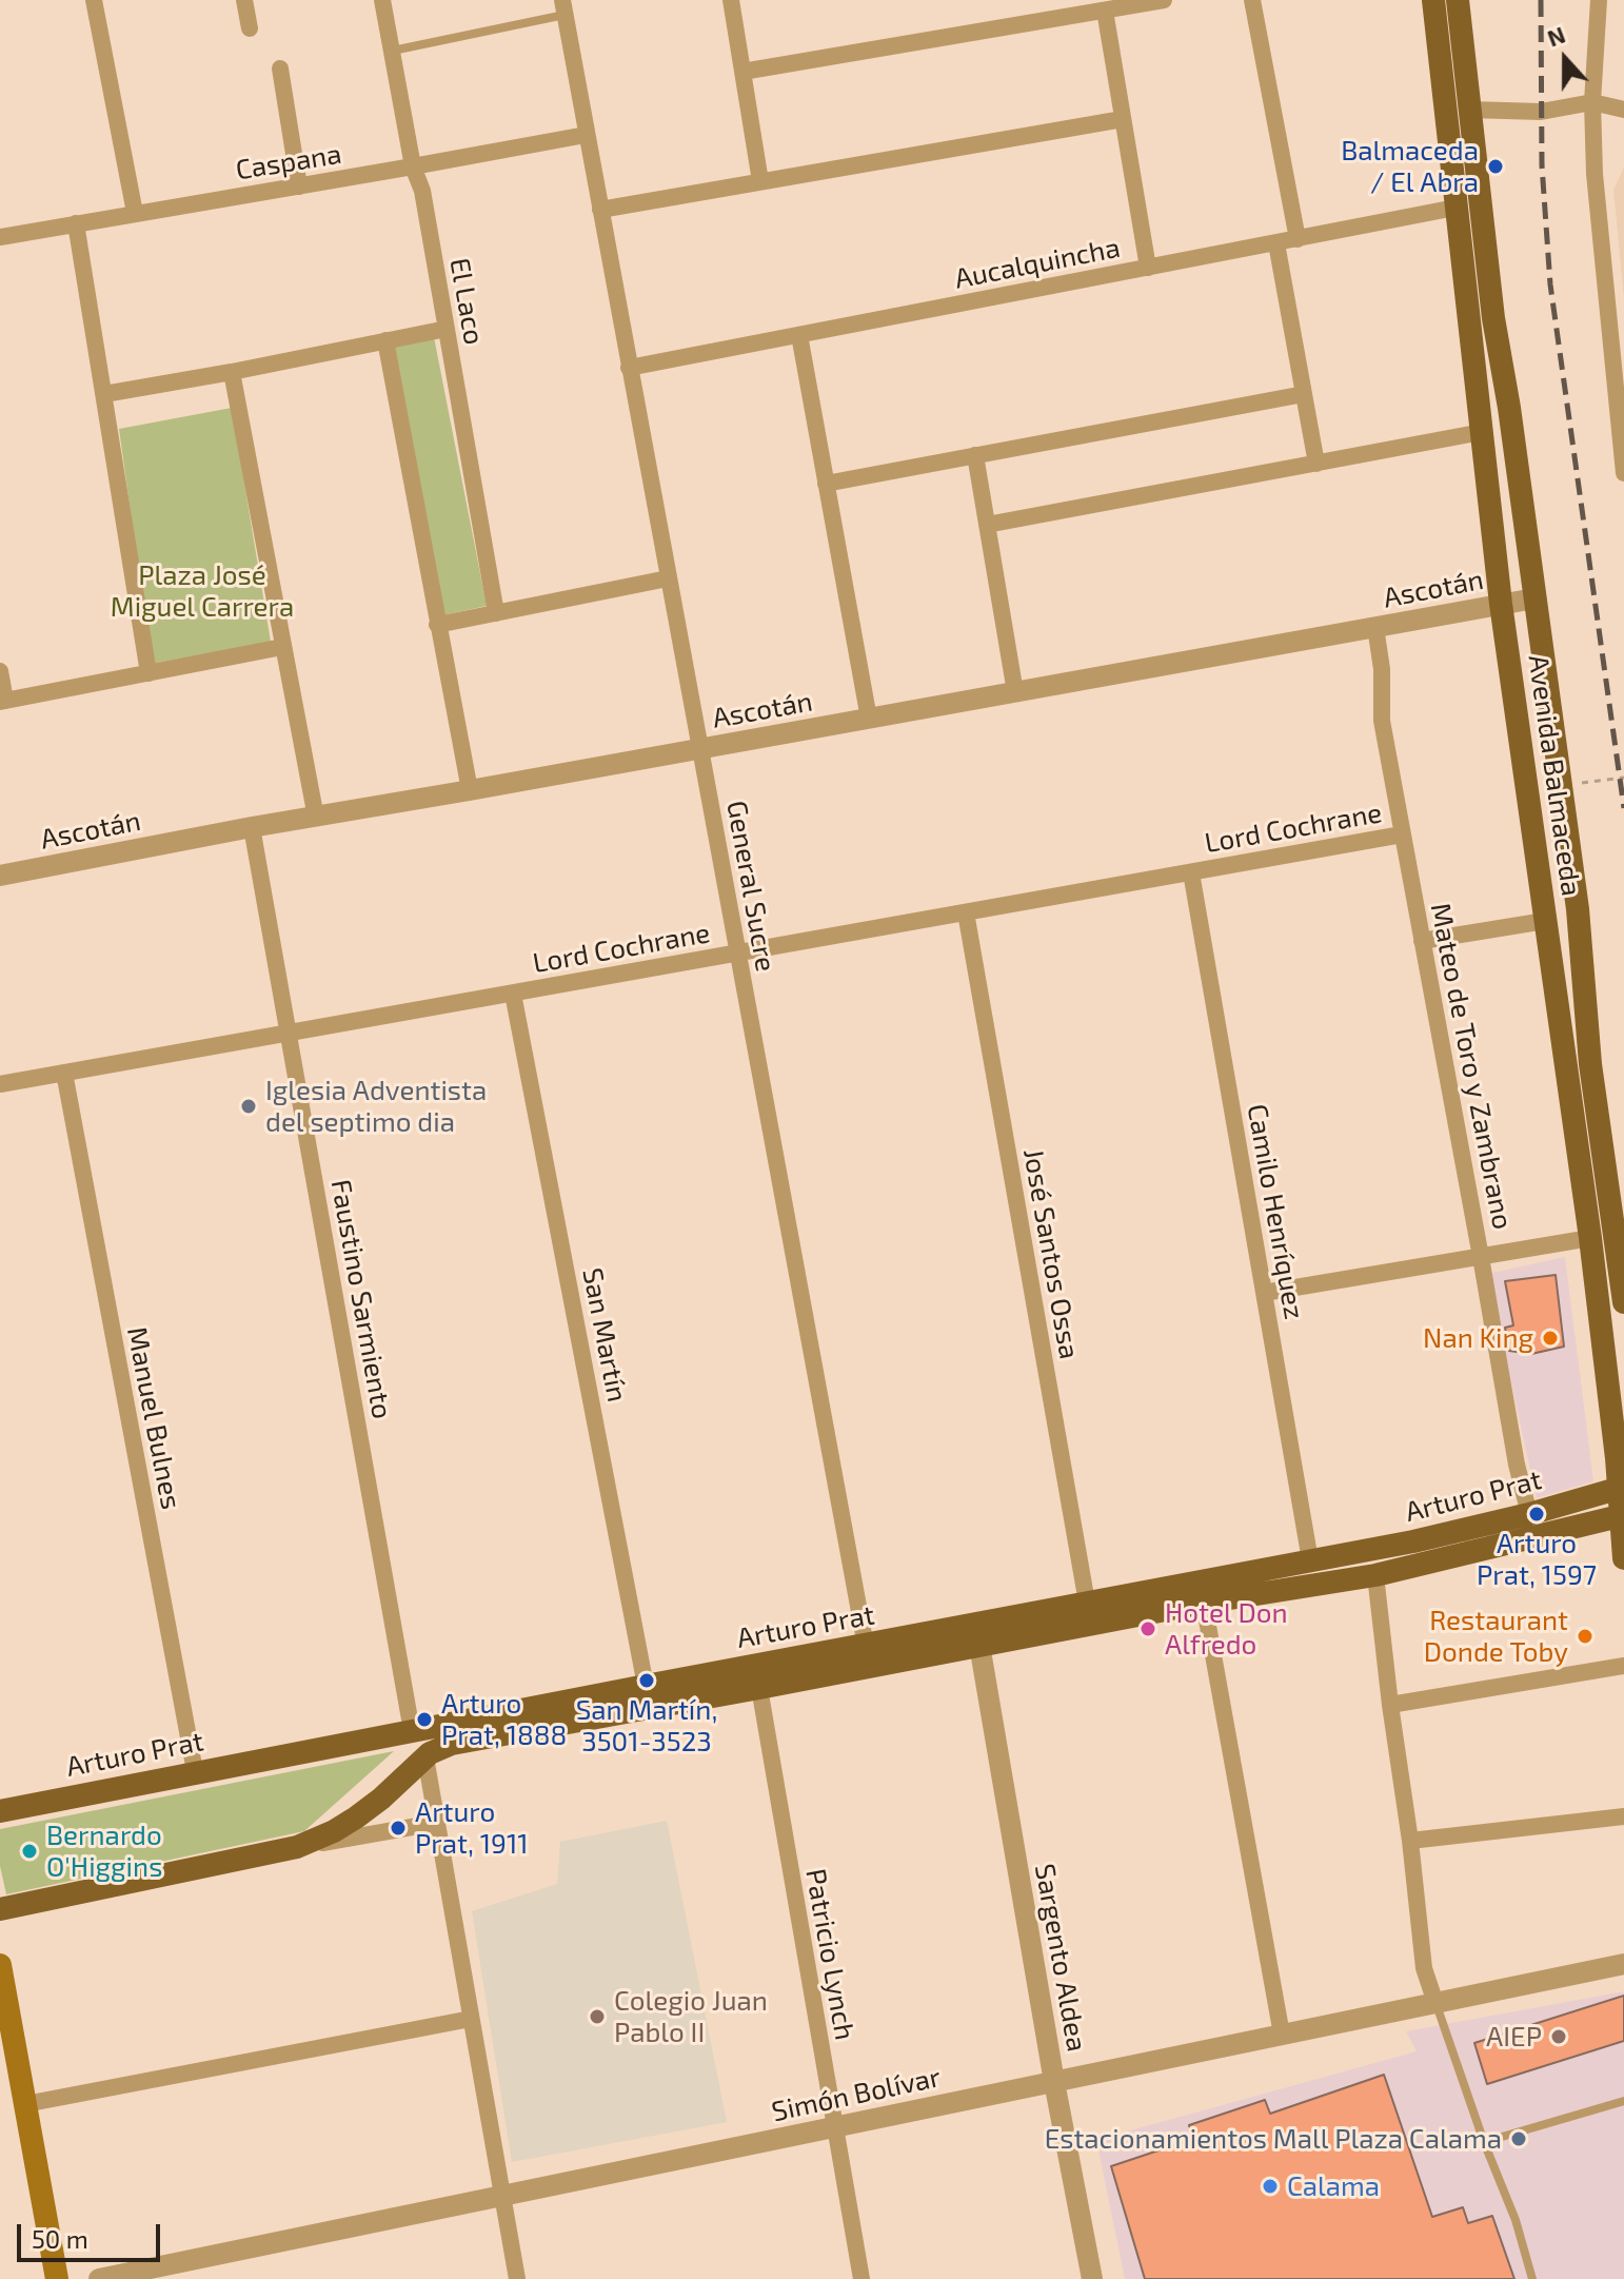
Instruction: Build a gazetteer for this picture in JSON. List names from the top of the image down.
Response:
{
  "streets": {
    "main road": ["Avenida Balmaceda", "Arturo Prat"],
    "street": [
      "Caspana",
      "Aucalquincha",
      "El Laco",
      "Ascotán",
      "Lord Cochrane",
      "General Sucre",
      "Mateo de Toro y Zambrano",
      "Camilo Henríquez",
      "José Santos Ossa",
      "Faustino Sarmiento",
      "San Martín",
      "Manuel Bulnes",
      "Patricio Lynch",
      "Sargento Aldea",
      "Simón Bolívar"
    ]
  },
  "crossings": [
    ["Caspana", "El Laco"],
    ["Caspana", "General Sucre"],
    ["Aucalquincha", "Avenida Balmaceda"],
    ["Aucalquincha", "General Sucre"],
    ["Ascotán", "Avenida Balmaceda"],
    ["Ascotán", "General Sucre"],
    ["Ascotán", "Mateo de Toro y Zambrano"],
    ["Ascotán", "Faustino Sarmiento"],
    ["Avenida Balmaceda", "Arturo Prat"],
    ["Lord Cochrane", "General Sucre"],
    ["Lord Cochrane", "Mateo de Toro y Zambrano"],
    ["Lord Cochrane", "Camilo Henríquez"],
    ["Lord Cochrane", "José Santos Ossa"],
    ["Lord Cochrane", "Faustino Sarmiento"],
    ["Lord Cochrane", "San Martín"],
    ["Lord Cochrane", "Manuel Bulnes"],
    ["General Sucre", "Arturo Prat"],
    ["Mateo de Toro y Zambrano", "Arturo Prat"],
    ["Camilo Henríquez", "Arturo Prat"],
    ["José Santos Ossa", "Arturo Prat"],
    ["Faustino Sarmiento", "Arturo Prat"],
    ["San Martín", "Arturo Prat"],
    ["Manuel Bulnes", "Arturo Prat"],
    ["Arturo Prat", "Patricio Lynch"],
    ["Arturo Prat", "Sargento Aldea"],
    ["Patricio Lynch", "Simón Bolívar"],
    ["Sargento Aldea", "Simón Bolívar"]
  ],
  "parks": ["Plaza José Miguel Carrera"],
  "places": [
    "Balmaceda / El Abra",
    "Iglesia Adventista del septimo dia",
    "Nan King",
    "Arturo Prat, 1597",
    "Hotel Don Alfredo",
    "Restaurant Donde Toby",
    "San Martín, 3501-3523",
    "Arturo Prat, 1888",
    "Arturo Prat, 1911",
    "Bernardo O'Higgins",
    "Colegio Juan Pablo II",
    "AIEP",
    "Estacionamientos Mall Plaza Calama",
    "Calama"
  ],
  "scale_bar": "50 m",
  "north": "top"
}
